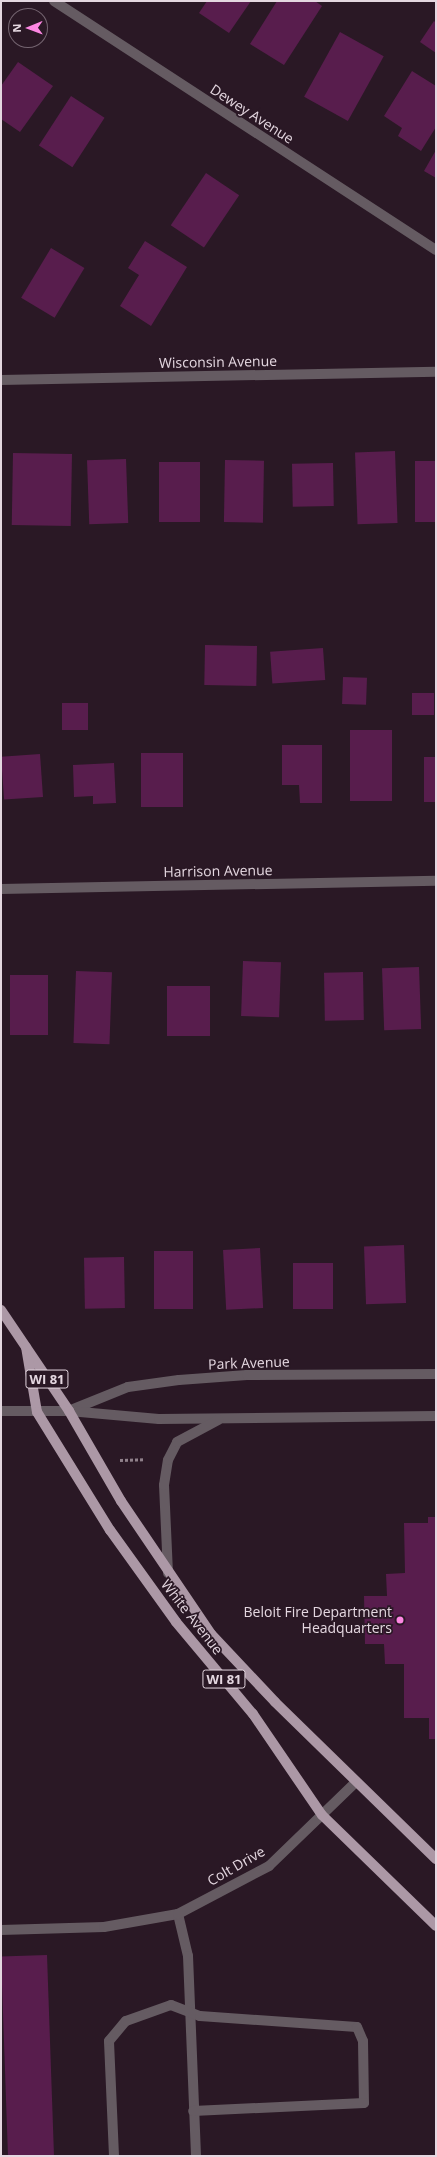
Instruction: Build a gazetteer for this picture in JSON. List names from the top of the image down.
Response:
{
  "streets": {
    "main road": ["WI 81", "White Avenue"],
    "street": [
      "Dewey Avenue",
      "Wisconsin Avenue",
      "Harrison Avenue",
      "Park Avenue",
      "Colt Drive"
    ]
  },
  "crossings": [
    ["Park Avenue", "White Avenue"],
    ["White Avenue", "Colt Drive"]
  ],
  "places": ["Beloit Fire Department Headquarters"],
  "north": "left"
}
